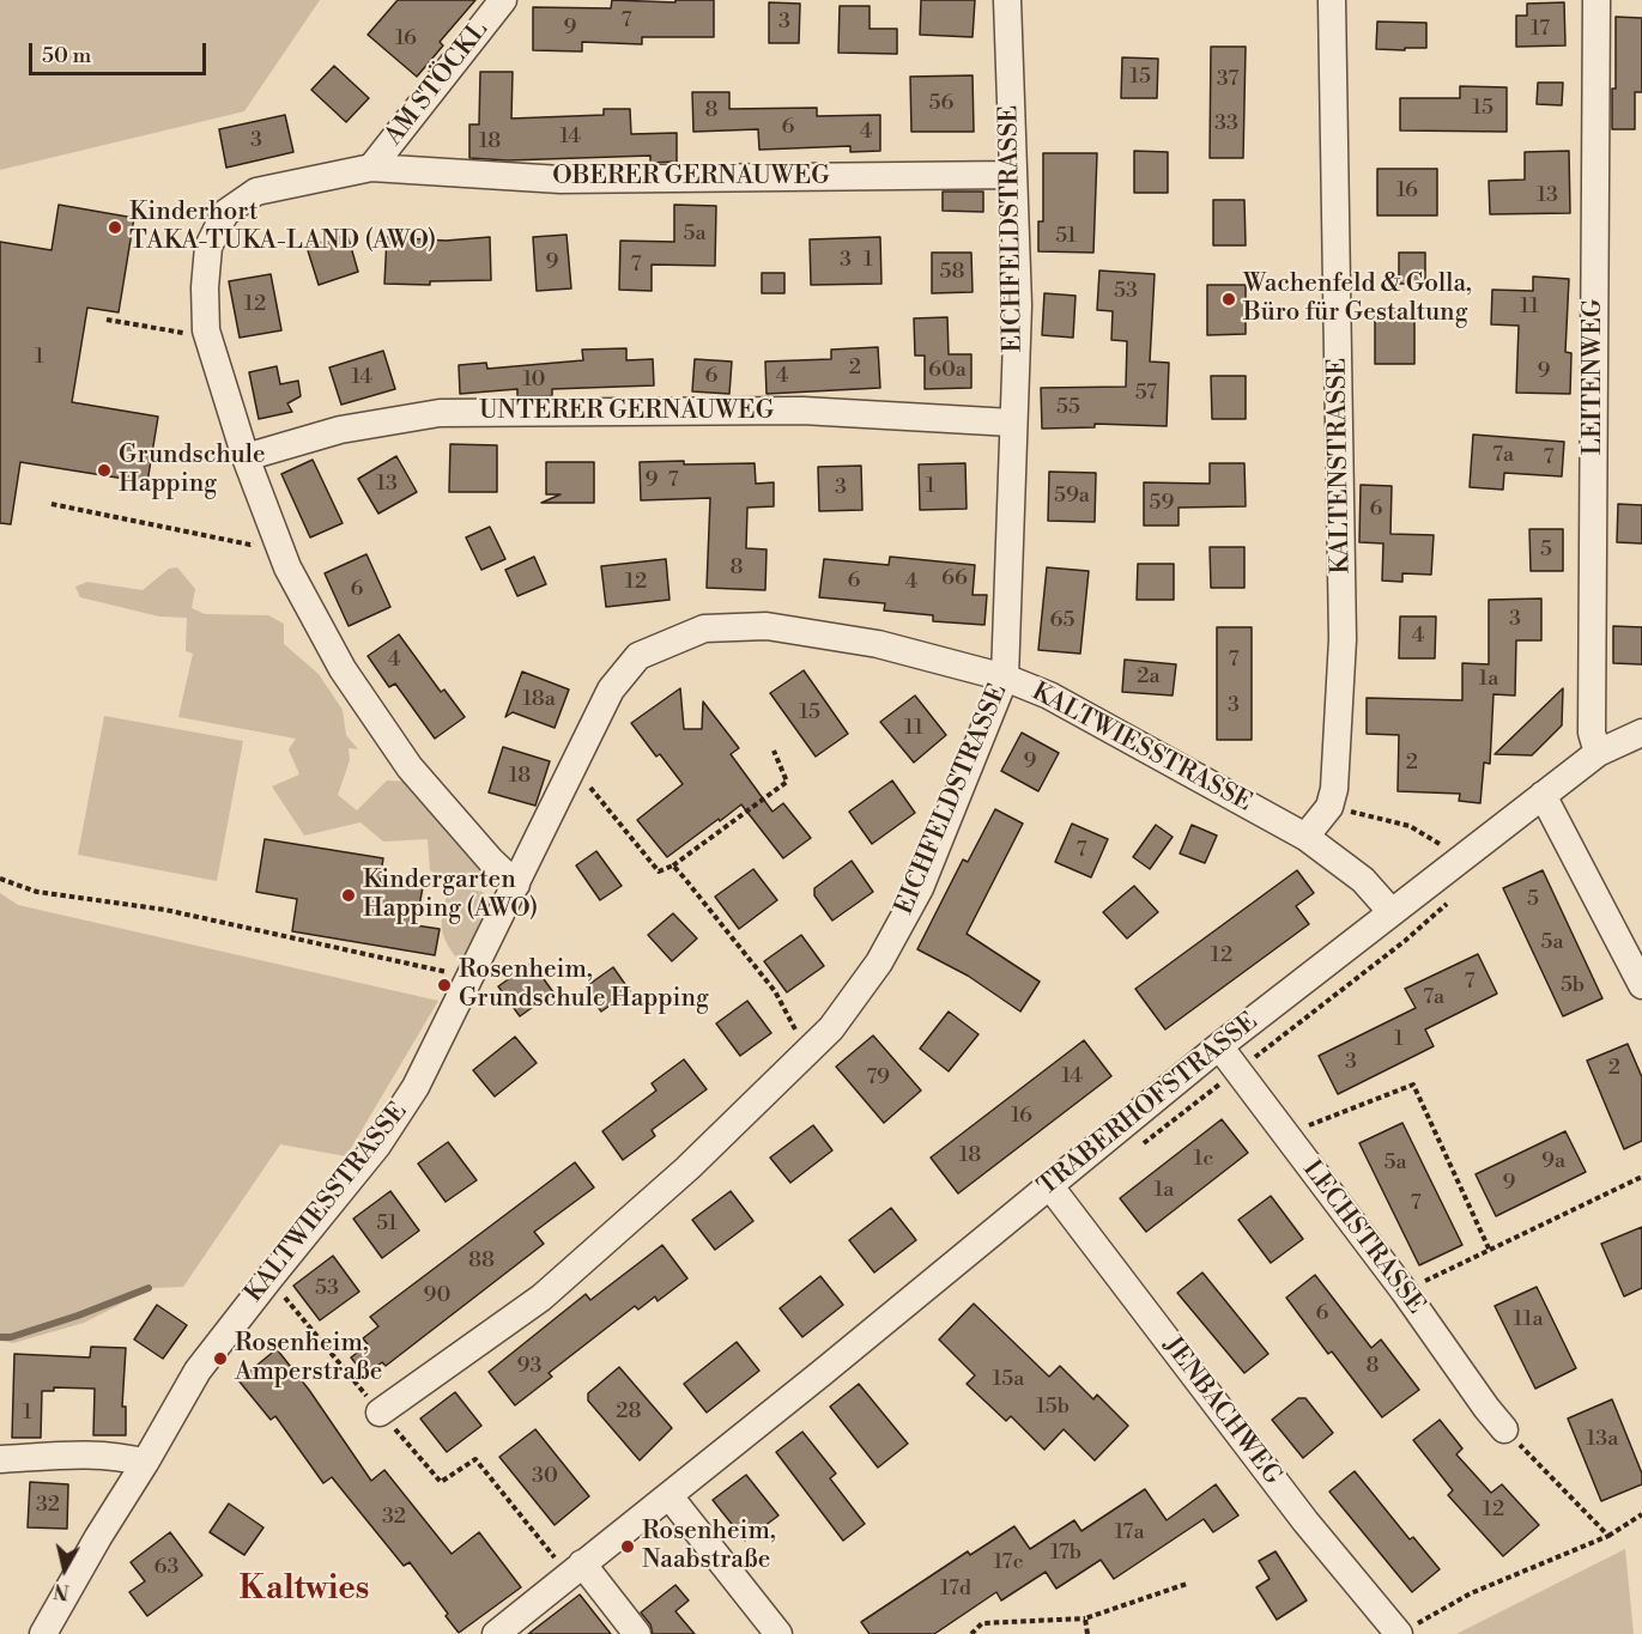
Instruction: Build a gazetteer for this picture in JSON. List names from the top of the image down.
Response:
{
  "streets": {
    "street": [
      "AM STÖCKL",
      "OBERER GERNAUWEG",
      "EICHFELDSTRASSE",
      "LEITENWEG",
      "UNTERER GERNAUWEG",
      "KALTENSTRASSE",
      "KALTWIESSTRASSE",
      "TRABERHOFSTRASSE",
      "LECHSTRASSE",
      "JENBACHWEG"
    ]
  },
  "crossings": [
    ["AM STÖCKL", "OBERER GERNAUWEG"],
    ["OBERER GERNAUWEG", "EICHFELDSTRASSE"],
    ["OBERER GERNAUWEG", "UNTERER GERNAUWEG"],
    ["OBERER GERNAUWEG", "KALTWIESSTRASSE"],
    ["EICHFELDSTRASSE", "UNTERER GERNAUWEG"],
    ["EICHFELDSTRASSE", "KALTWIESSTRASSE"],
    ["LEITENWEG", "TRABERHOFSTRASSE"],
    ["KALTENSTRASSE", "KALTWIESSTRASSE"],
    ["KALTWIESSTRASSE", "TRABERHOFSTRASSE"],
    ["TRABERHOFSTRASSE", "LECHSTRASSE"],
    ["TRABERHOFSTRASSE", "JENBACHWEG"]
  ],
  "districts": ["Kaltwies"],
  "places": [
    "Kinderhort TAKA-TUKA-LAND (AWO)",
    "Wachenfeld & Golla, Büro für Gestaltung",
    "Grundschule Happing",
    "Kindergarten Happing (AWO)",
    "Rosenheim, Grundschule Happing",
    "Rosenheim, Amperstraße",
    "Rosenheim, Naabstraße"
  ],
  "house_numbers": [
    "7",
    "3",
    "9",
    "17",
    "16",
    "15",
    "37",
    "56",
    "15",
    "8",
    "33",
    "6",
    "4",
    "14",
    "3",
    "18",
    "16",
    "13",
    "5a",
    "51",
    "3",
    "1",
    "9",
    "7",
    "58",
    "53",
    "12",
    "11",
    "1",
    "2",
    "60a",
    "9",
    "6",
    "4",
    "14",
    "10",
    "57",
    "55",
    "7a",
    "7",
    "9",
    "7",
    "13",
    "1",
    "3",
    "59a",
    "59",
    "6",
    "5",
    "8",
    "66",
    "6",
    "12",
    "4",
    "6",
    "3",
    "65",
    "4",
    "4",
    "7",
    "2a",
    "1a",
    "18a",
    "3",
    "15",
    "11",
    "9",
    "2",
    "18",
    "7",
    "5",
    "5a",
    "12",
    "7",
    "5b",
    "7a",
    "1",
    "3",
    "2",
    "14",
    "79",
    "16",
    "18",
    "1c",
    "9a",
    "5a",
    "9",
    "1a",
    "7",
    "51",
    "88",
    "53",
    "90",
    "6",
    "11a",
    "93",
    "8",
    "15a",
    "15b",
    "28",
    "1",
    "13a",
    "30",
    "32",
    "12",
    "32",
    "17a",
    "17b",
    "17c",
    "63",
    "17d"
  ],
  "scale_bar": "50 m",
  "north": "bottom"
}
